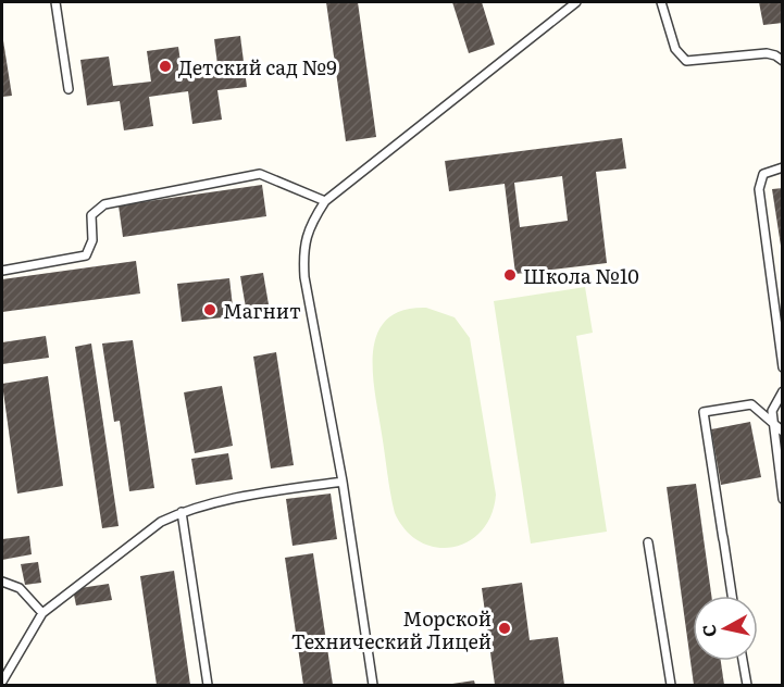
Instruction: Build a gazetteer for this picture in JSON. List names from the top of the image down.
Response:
{
  "places": [
    "Детский сад №9",
    "Школа №10",
    "Магнит",
    "Морской Технический Лицей"
  ],
  "north": "left"
}
